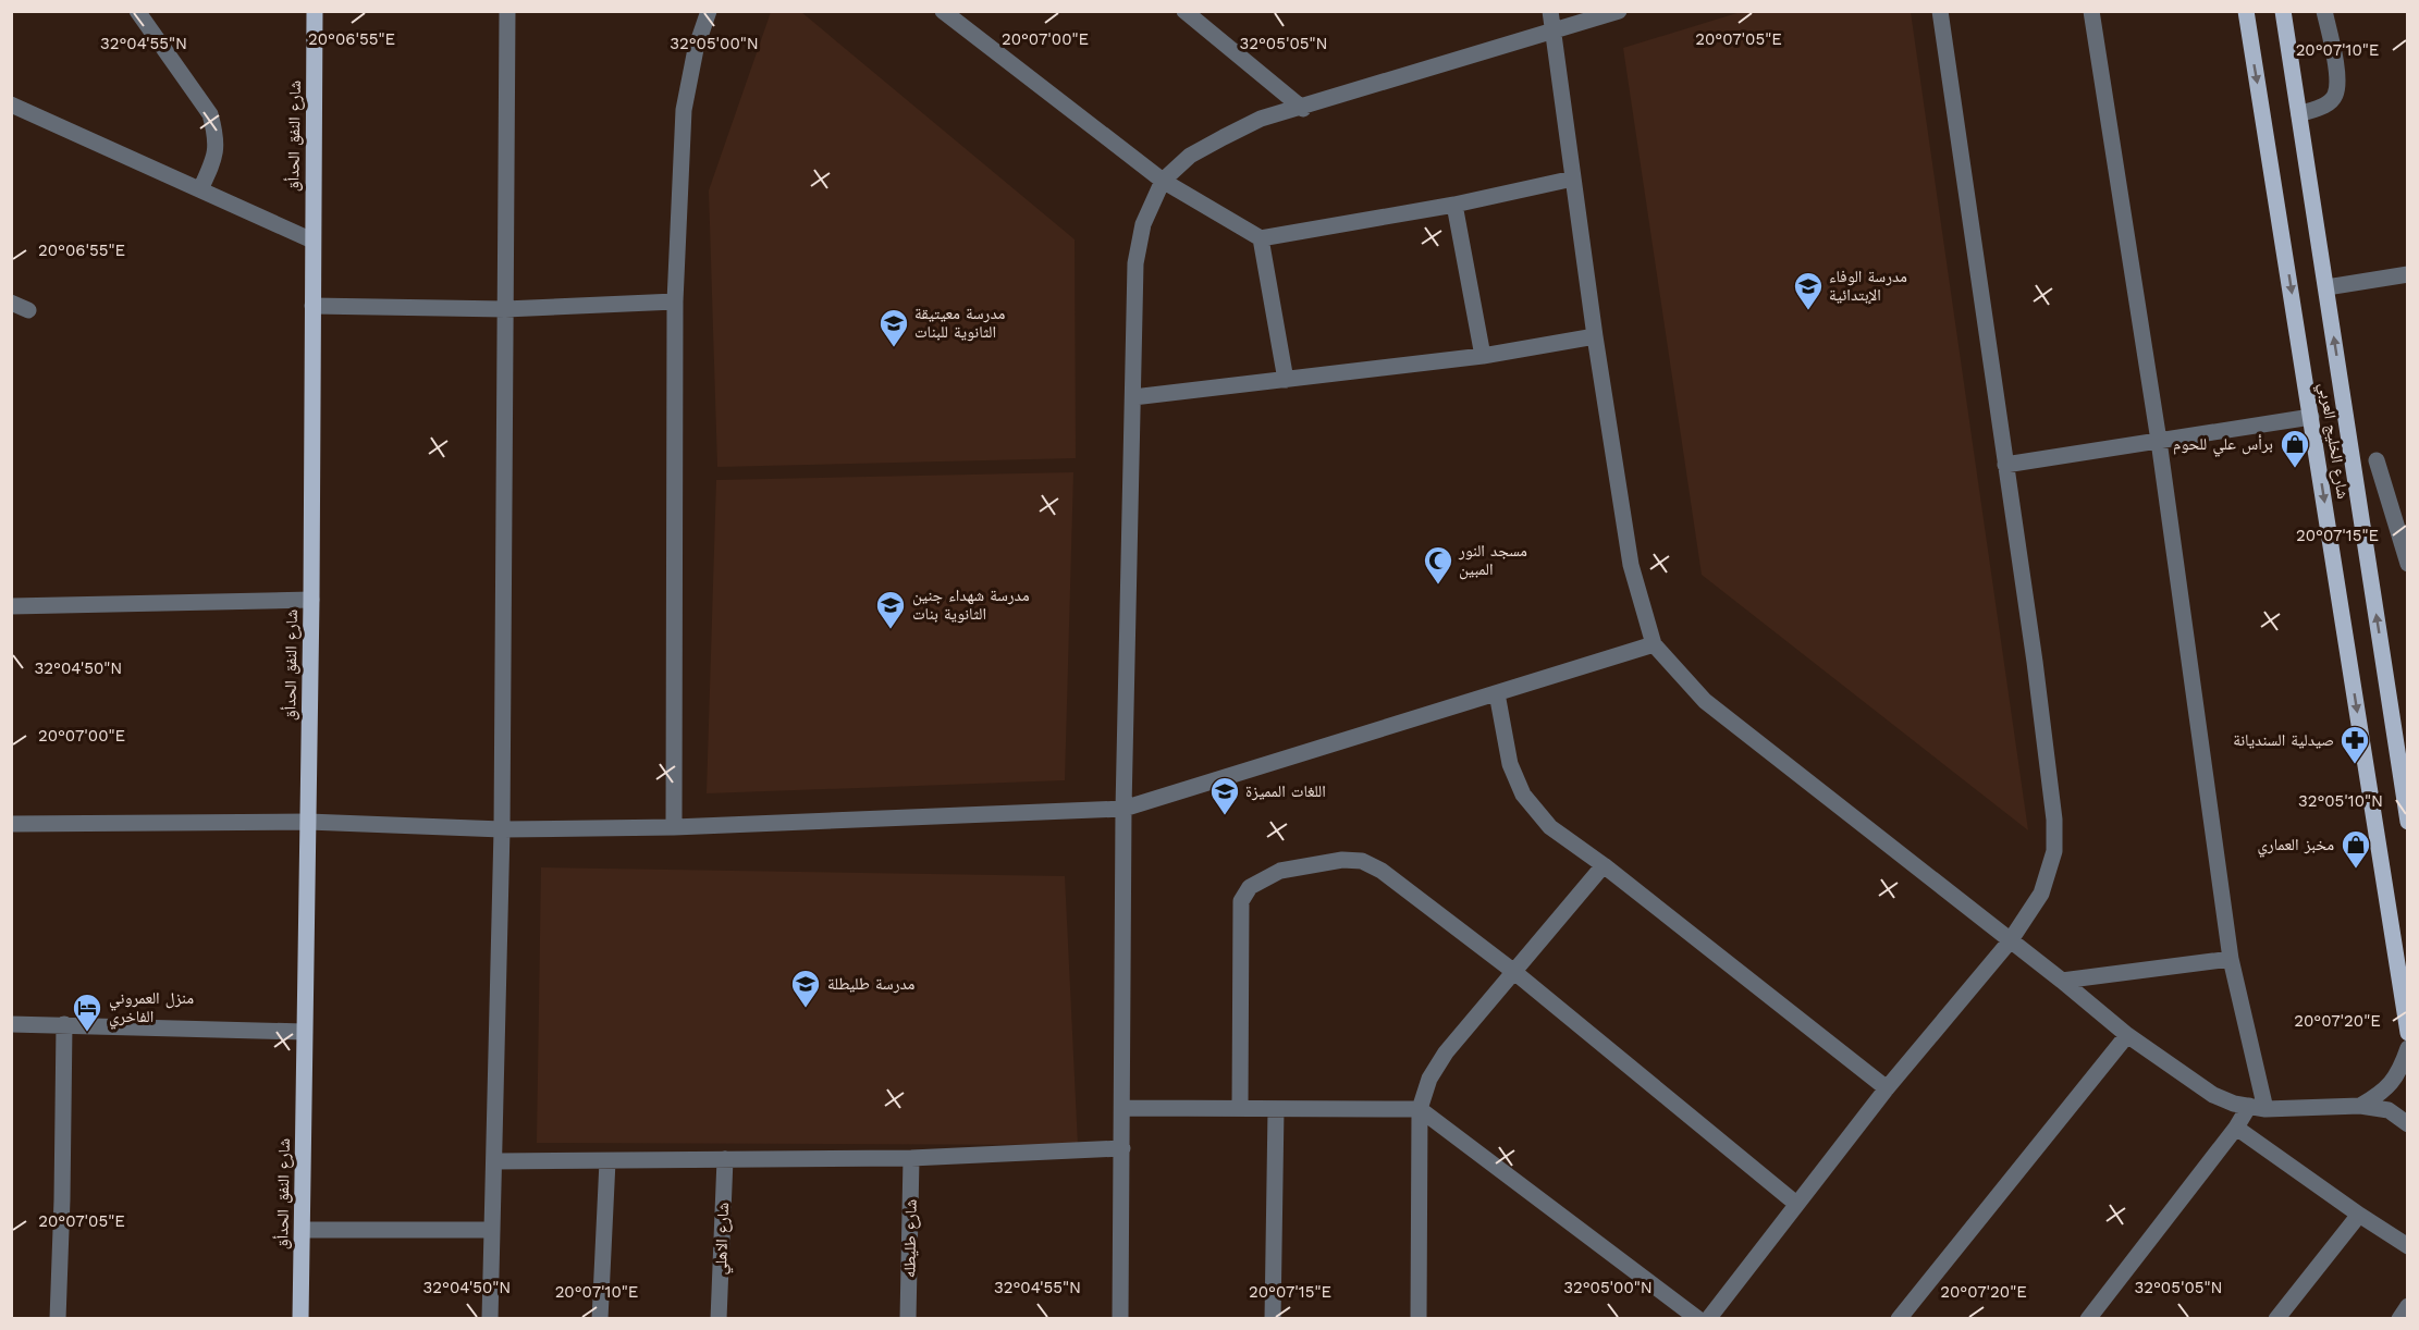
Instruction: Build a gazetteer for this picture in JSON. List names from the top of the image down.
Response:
{
  "streets": {
    "main road": ["شارع النفق الحدأق", "شارع الخليج العربي"],
    "street": ["شارع الاهلي", "شارع طليطله"]
  },
  "places": {
    "school or university": [
      "مدرسة الوفاء الإبتدائية",
      "مدرسة معيتيقة الثانوية للبنات",
      "مدرسة شهداء جنين الثانوية بنات",
      "اللغات المميزة",
      "مدرسة طليطلة"
    ],
    "shop": ["برأس علي للحوم", "مخبز العماري"],
    "mosque": ["مسجد النور المبين"],
    "pharmacy": ["صيدلية السنديانة"],
    "hotel": ["منزل العمروني الفاخري"]
  },
  "coordinates": [
    "20°06'55\"E",
    "20°07'00\"E",
    "20°07'05\"E",
    "32°04'55\"N",
    "32°05'00\"N",
    "32°05'05\"N",
    "20°07'10\"E",
    "20°07'15\"E",
    "32°04'50\"N",
    "32°05'10\"N",
    "20°07'20\"E"
  ]
}
